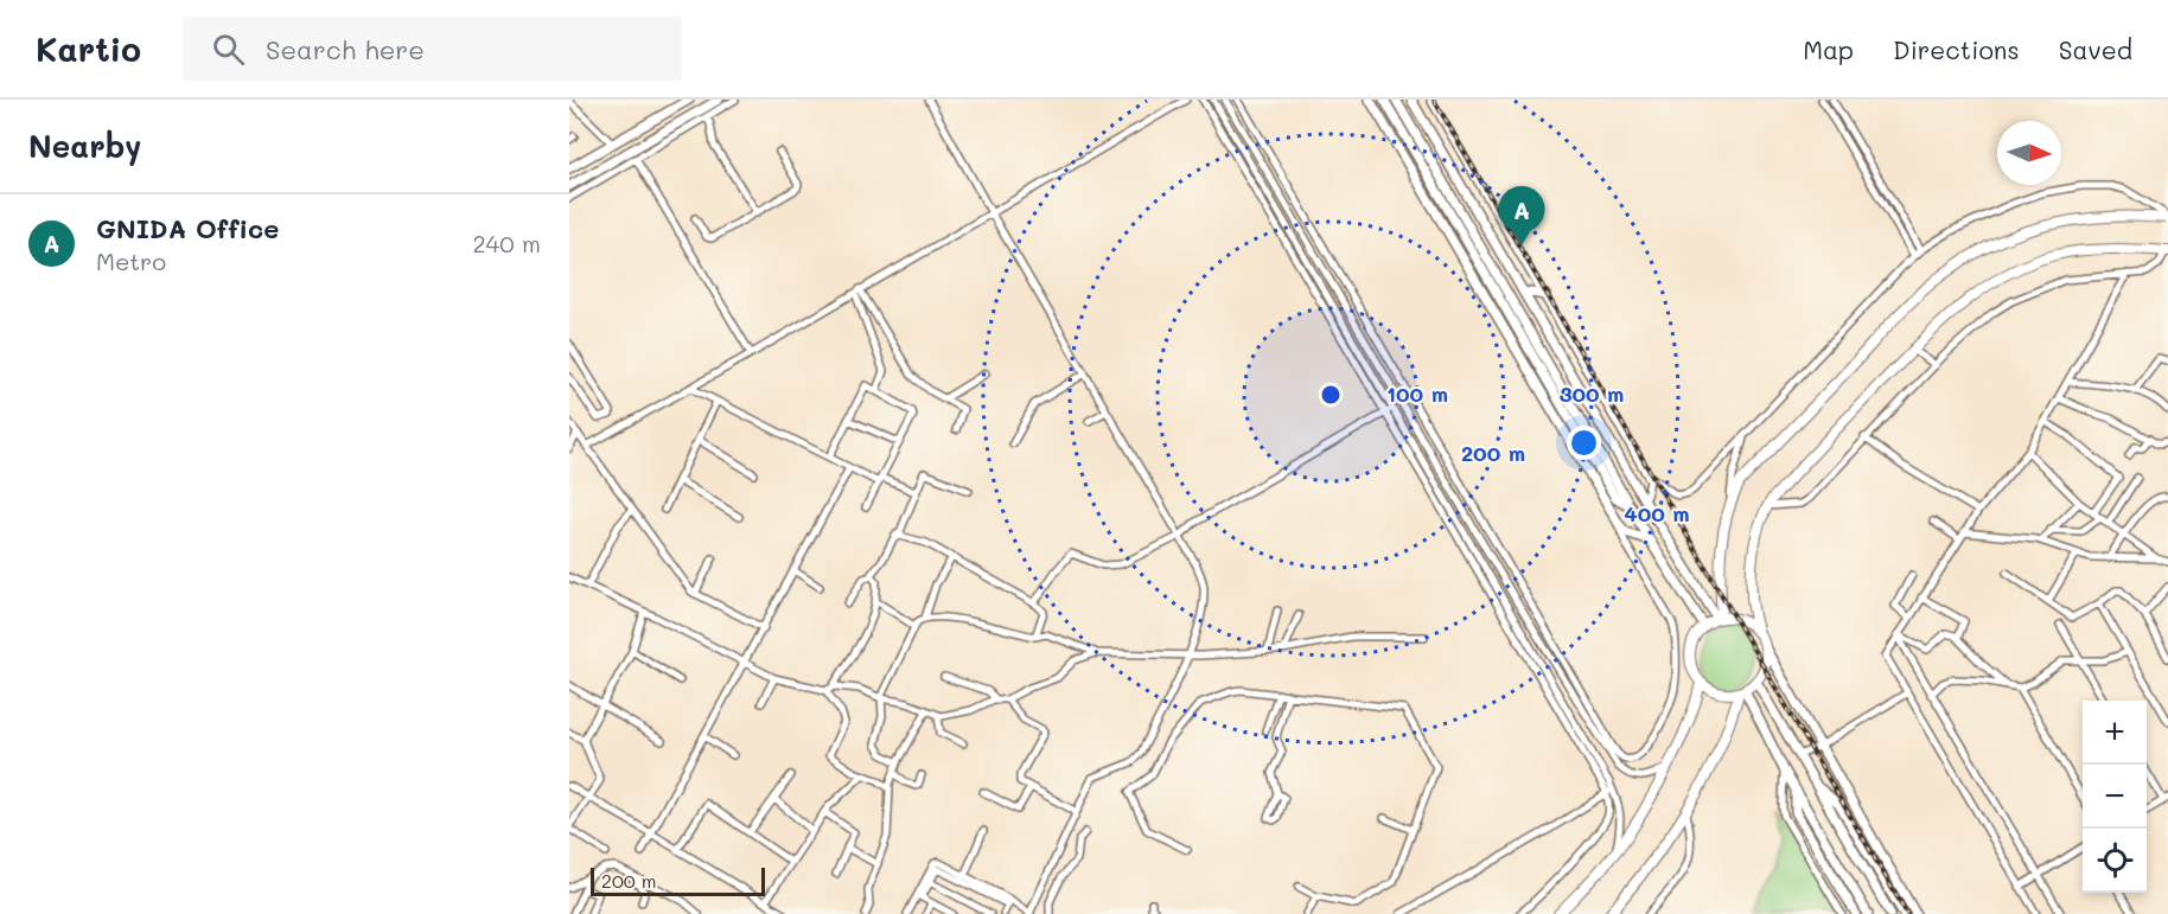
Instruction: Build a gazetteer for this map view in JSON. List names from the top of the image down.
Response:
{
  "scale_bar": "200 m",
  "north": "right",
  "page": {
    "header": "Kartio",
    "search": "Search here",
    "nav": ["Map", "Directions", "Saved"],
    "heading": "Nearby",
    "pins": "A",
    "list": [
      {
        "mark": "A",
        "name": "GNIDA Office",
        "note": "Metro",
        "value": "240 m"
      }
    ],
    "map_buttons": ["+", "−"],
    "scale": "200 m"
  },
  "rings": [
    "100 m",
    "300 m",
    "200 m",
    "400 m"
  ]
}
